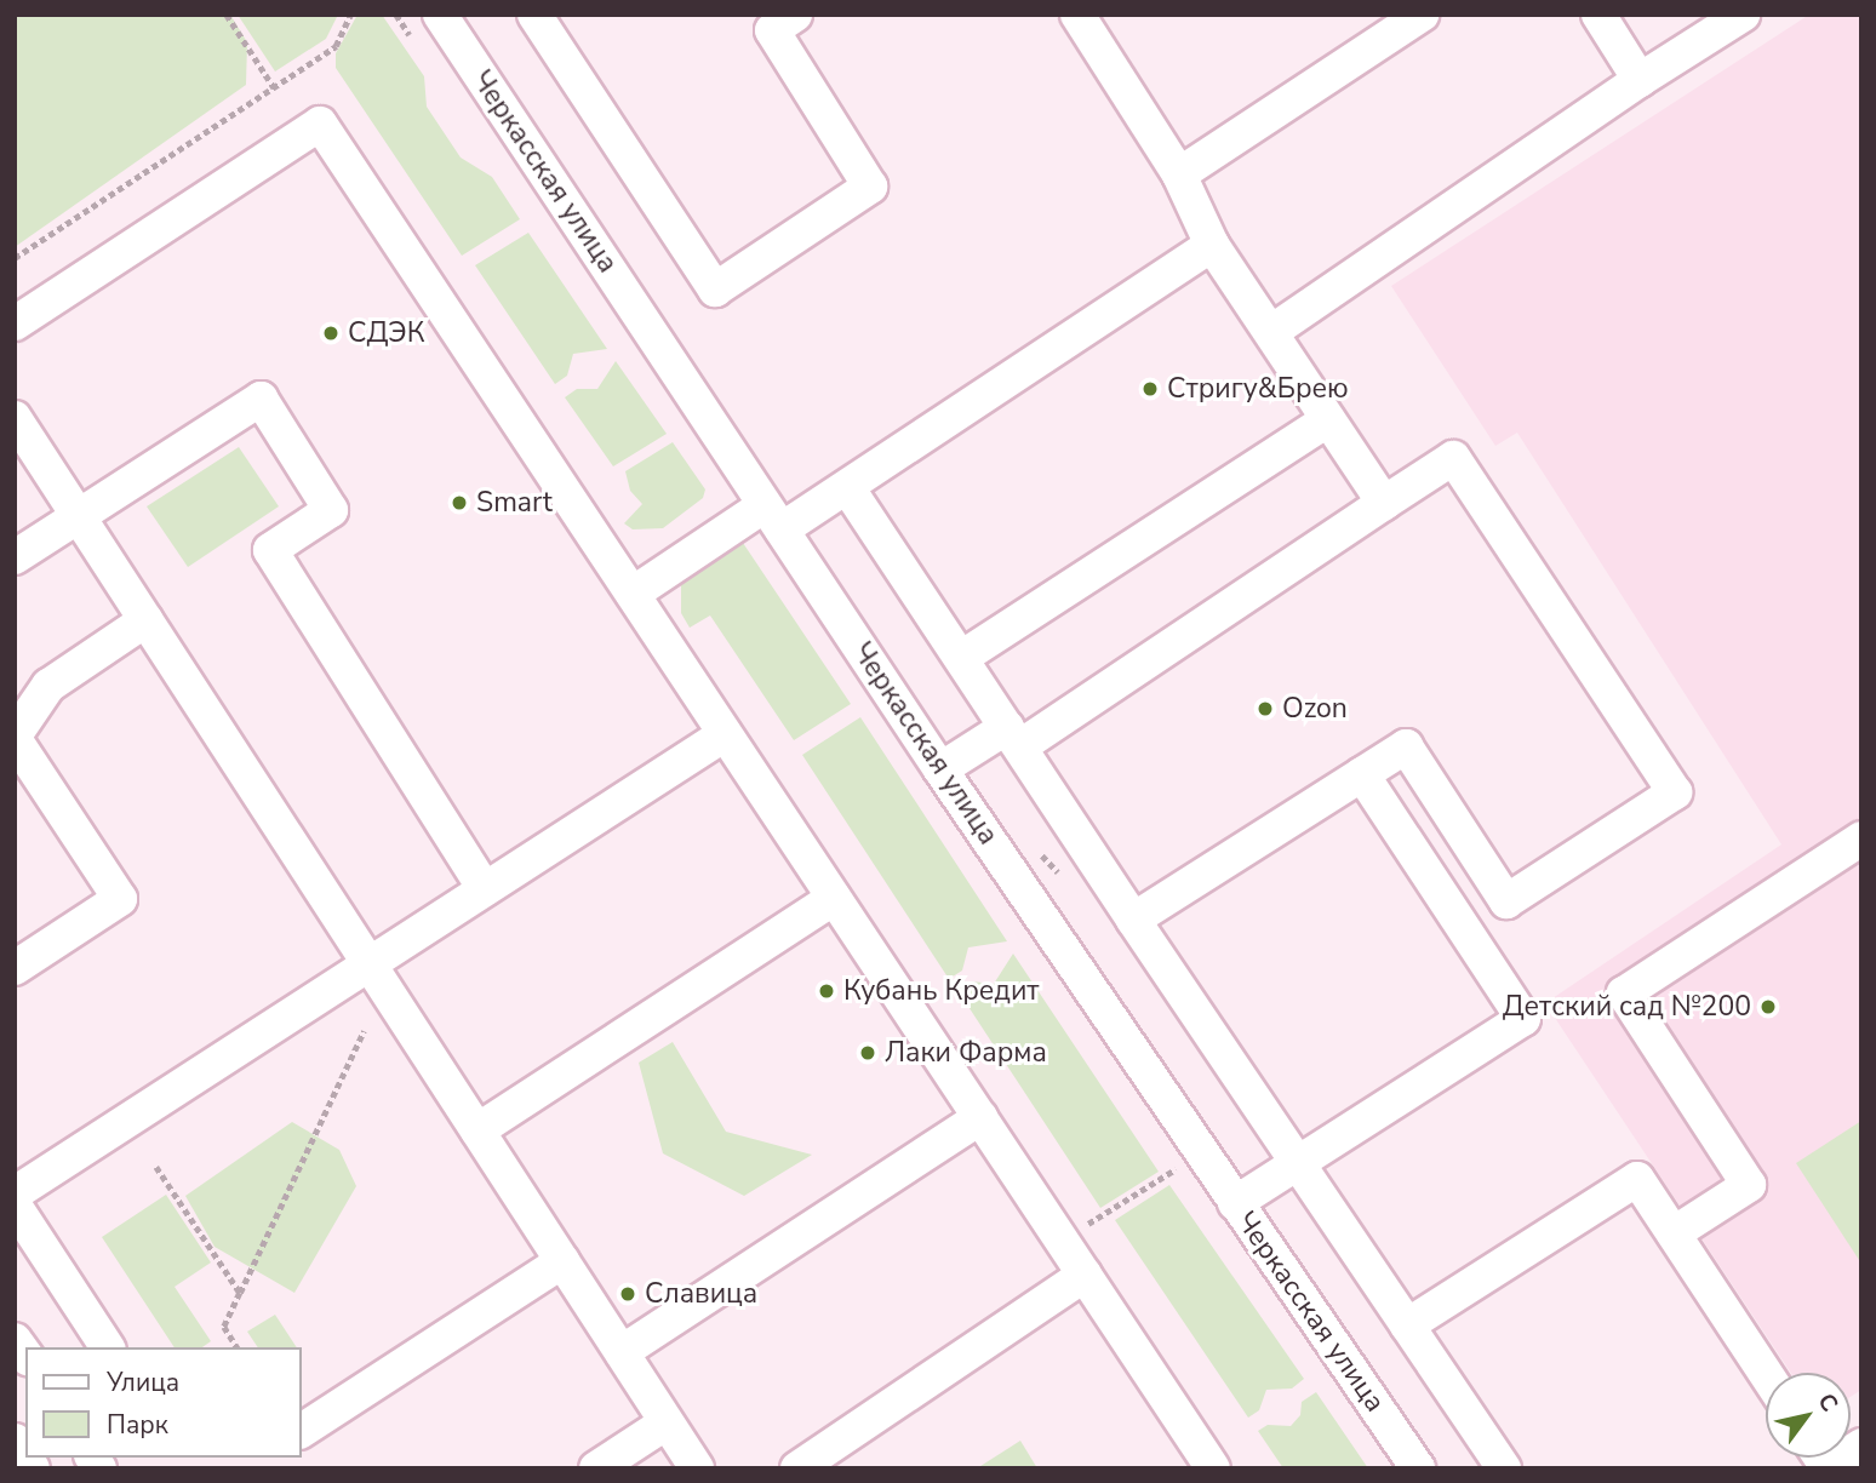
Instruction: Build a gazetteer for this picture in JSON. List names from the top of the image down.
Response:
{
  "streets": {
    "street": ["Черкасская улица"]
  },
  "places": [
    "СДЭК",
    "Стригу&Брею",
    "Smart",
    "Ozon",
    "Кубань Кредит",
    "Детский сад №200",
    "Лаки Фарма",
    "Славица"
  ],
  "legend": ["Улица", "Парк"],
  "north": "top right"
}
